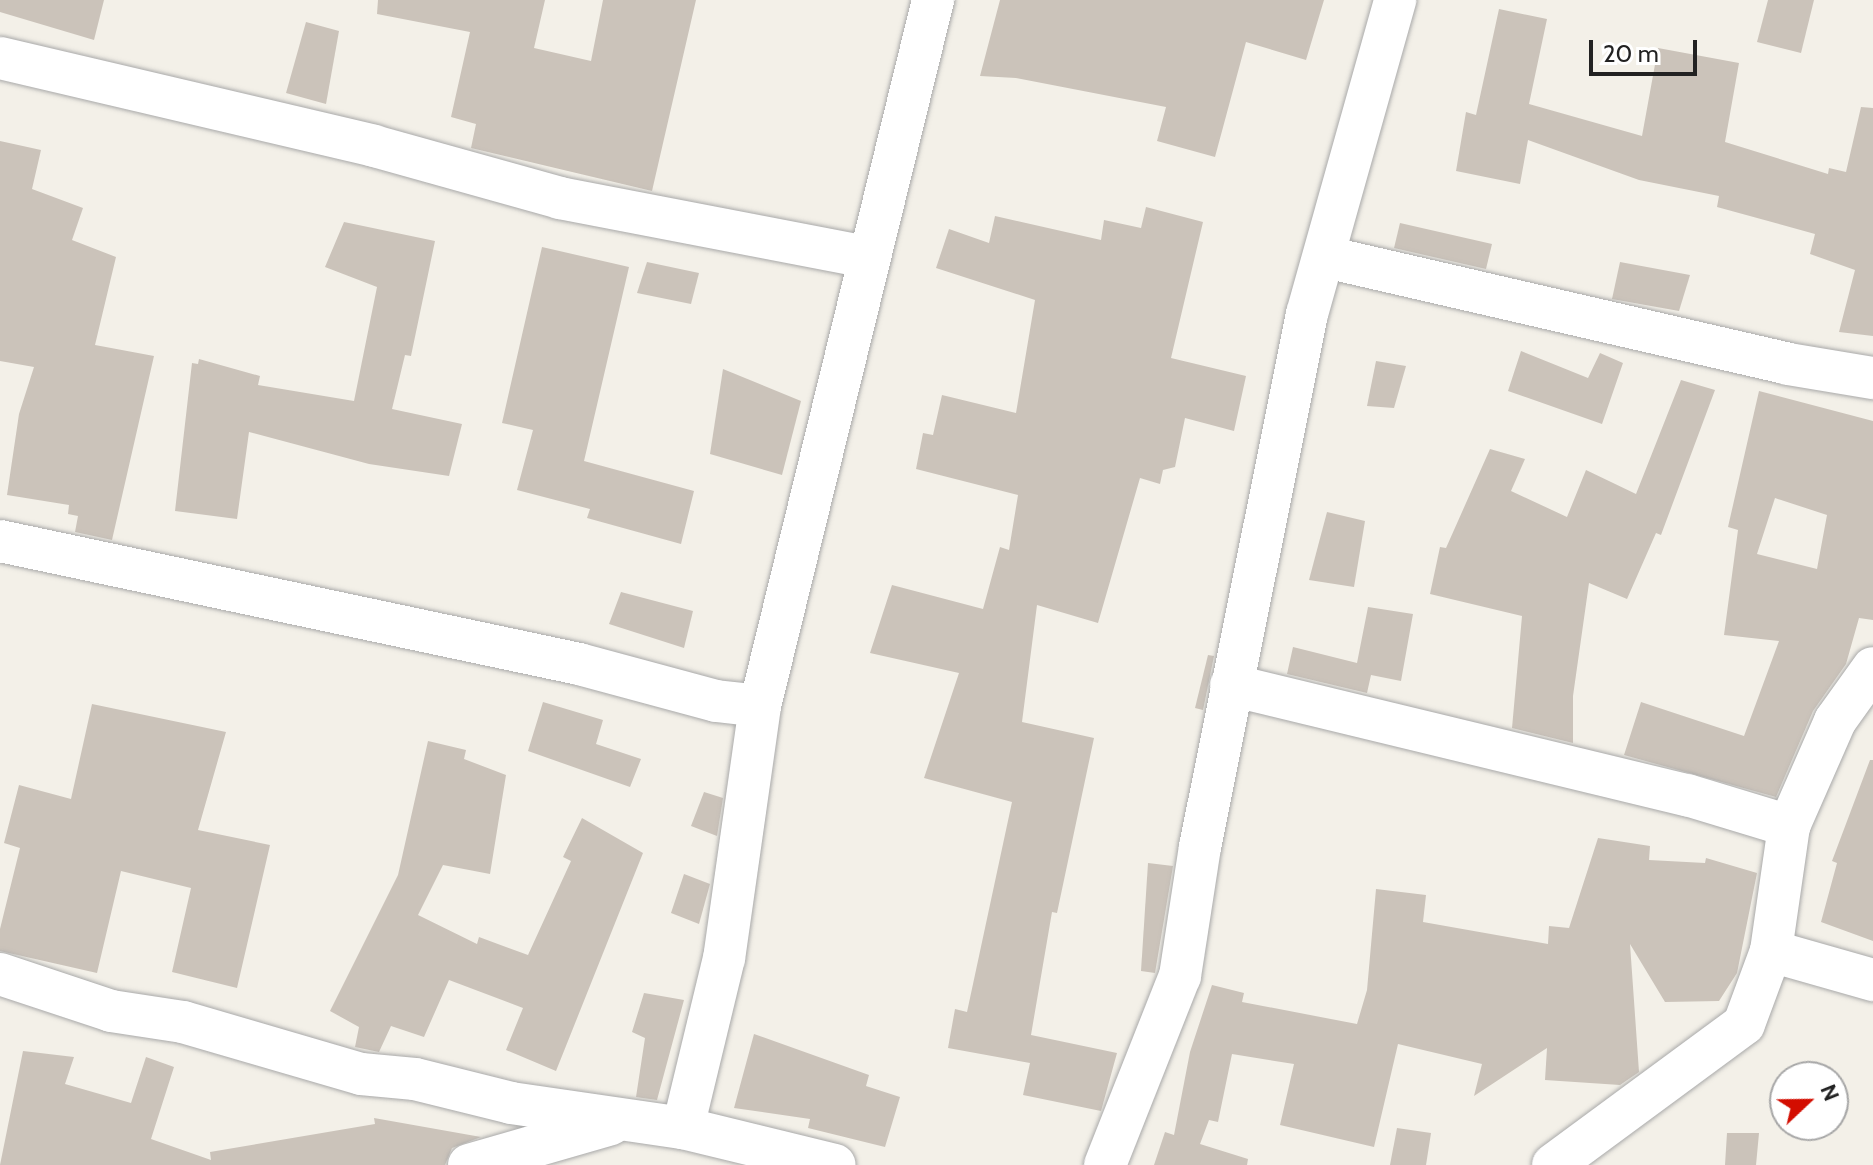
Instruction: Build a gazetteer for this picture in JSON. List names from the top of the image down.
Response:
{
  "scale_bar": "20 m",
  "north": "right"
}
